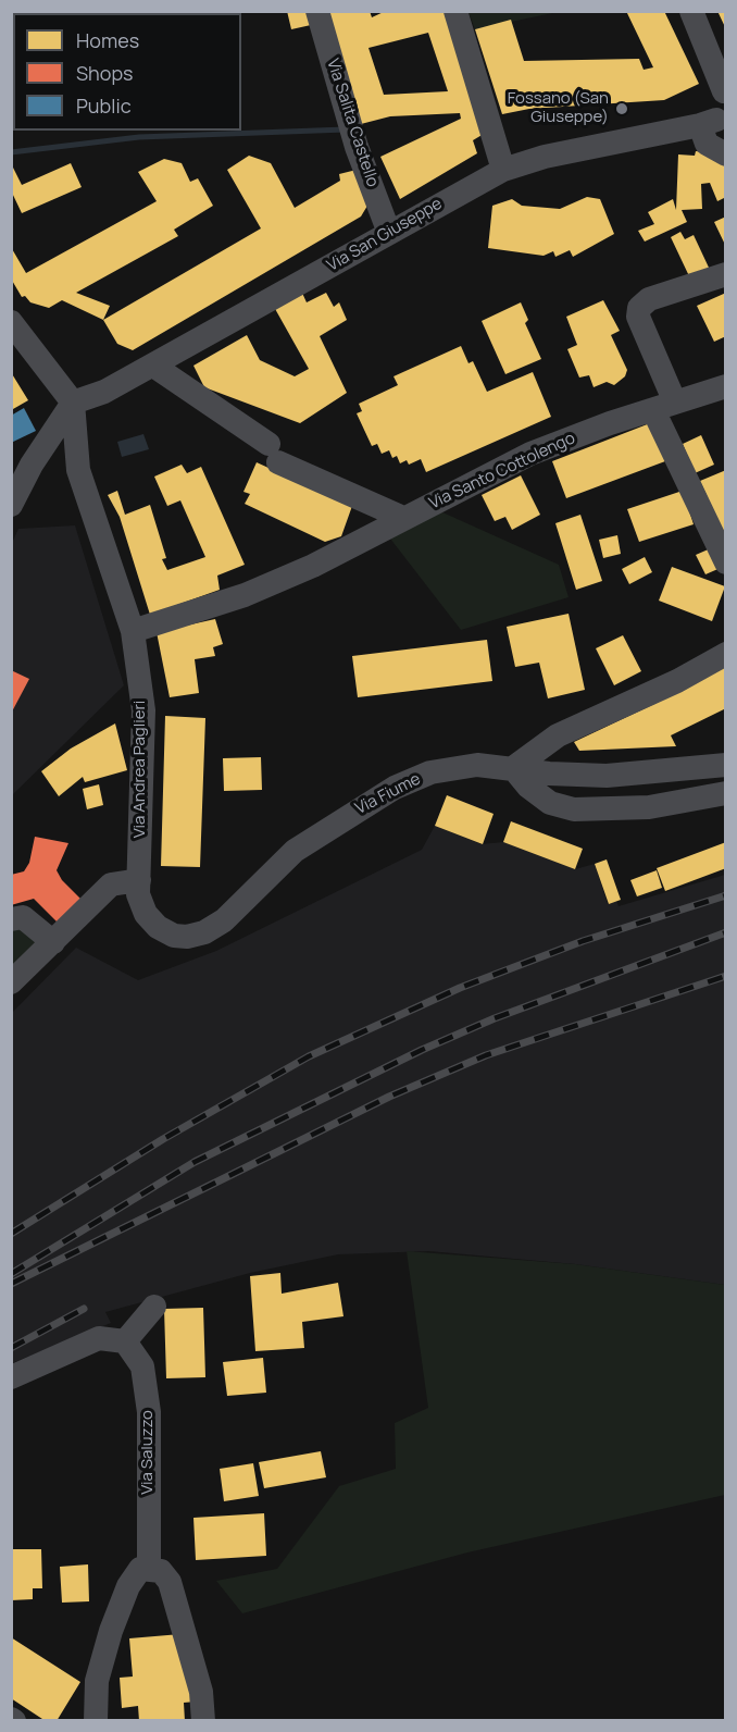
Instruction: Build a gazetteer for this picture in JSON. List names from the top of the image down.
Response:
{
  "streets": {
    "street": [
      "Via Salita Castello",
      "Via San Giuseppe",
      "Via Santo Cottolengo",
      "Via Andrea Paglieri",
      "Via Fiume",
      "Via Saluzzo"
    ]
  },
  "crossings": [
    ["Via Salita Castello", "Via San Giuseppe"],
    ["Via San Giuseppe", "Via Andrea Paglieri"],
    ["Via Santo Cottolengo", "Via Andrea Paglieri"],
    ["Via Andrea Paglieri", "Via Fiume"]
  ],
  "places": ["Fossano (San Giuseppe)"],
  "legend": ["Homes", "Shops", "Public"]
}
